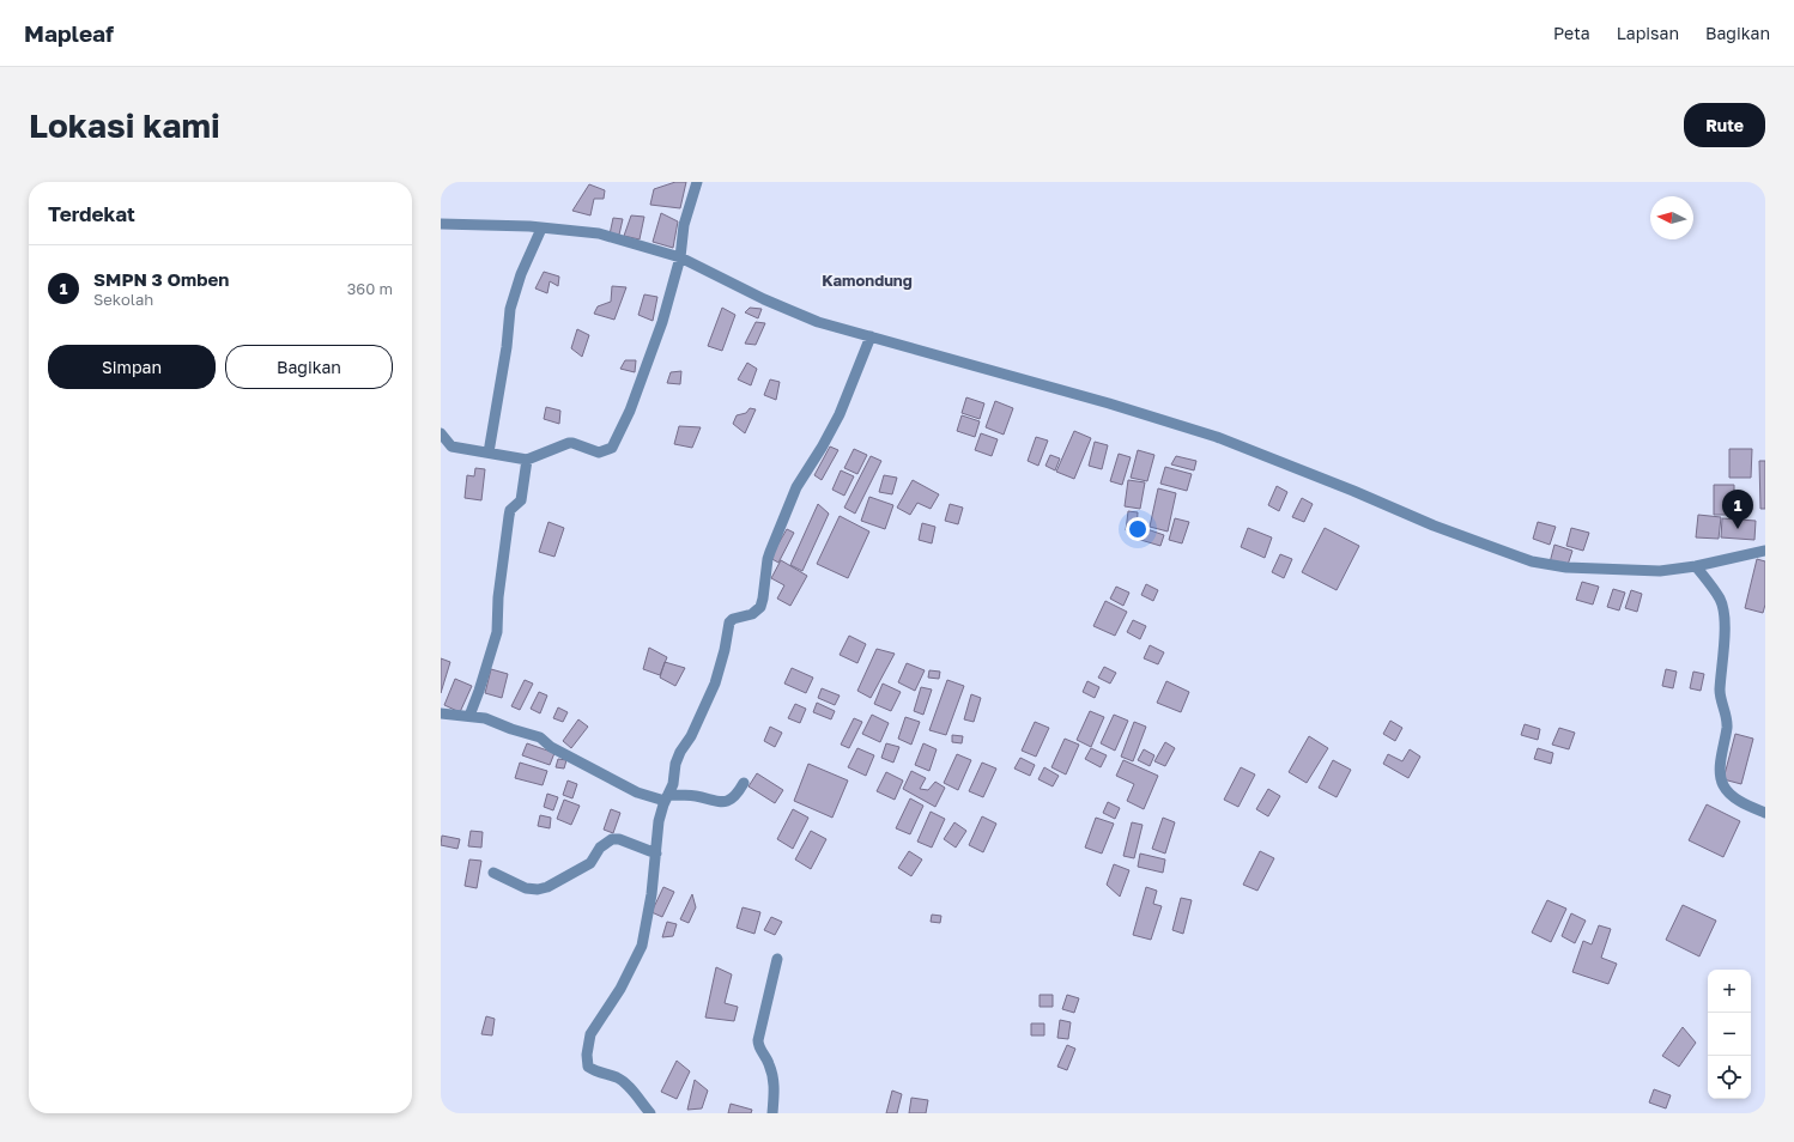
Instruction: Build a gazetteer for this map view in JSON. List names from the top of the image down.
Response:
{
  "districts": ["Kamondung"],
  "north": "left",
  "page": {
    "header": "Mapleaf",
    "nav": ["Peta", "Lapisan", "Bagikan"],
    "buttons": [
      "Rute",
      ["Simpan", "Bagikan"]
    ],
    "title": "Lokasi kami",
    "heading": "Terdekat",
    "list": [
      {
        "mark": "1",
        "name": "SMPN 3 Omben",
        "note": "Sekolah",
        "value": "360 m"
      }
    ],
    "pins": "1",
    "map_buttons": ["+", "−"]
  }
}
